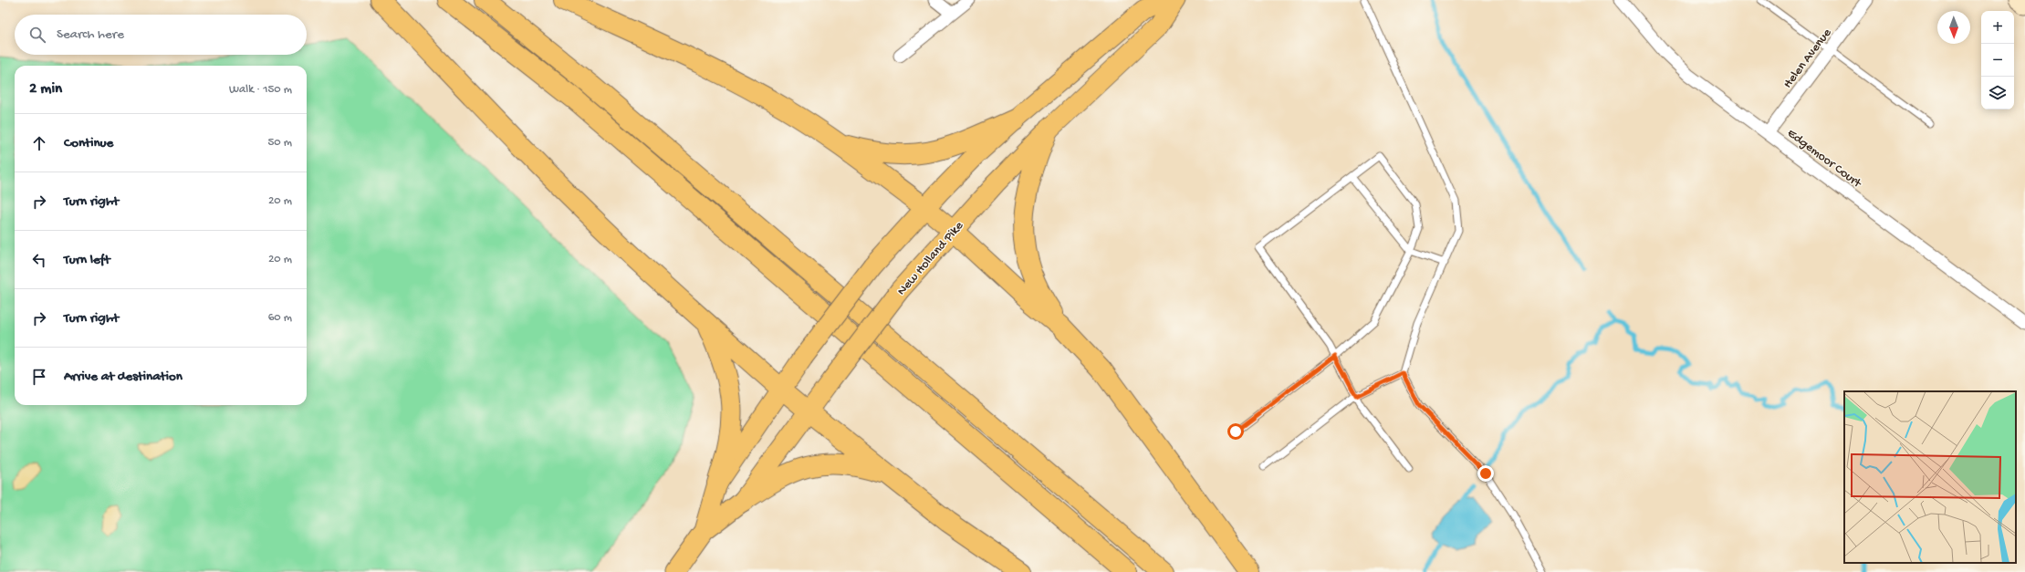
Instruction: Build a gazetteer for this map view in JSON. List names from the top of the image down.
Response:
{
  "streets": {
    "main road": ["New Holland Pike"],
    "street": ["Helen Avenue", "Edgemoor Court"]
  },
  "crossings": [
    ["Helen Avenue", "Edgemoor Court"]
  ],
  "north": "bottom",
  "page": {
    "map_buttons": ["+", "−"],
    "search": "Search here",
    "heading": ["2 min", "Walk · 150 m"],
    "list": [
      ["Continue", "50 m"],
      ["Turn right", "20 m"],
      ["Turn left", "20 m"],
      ["Turn right", "60 m"],
      "Arrive at destination"
    ]
  }
}
